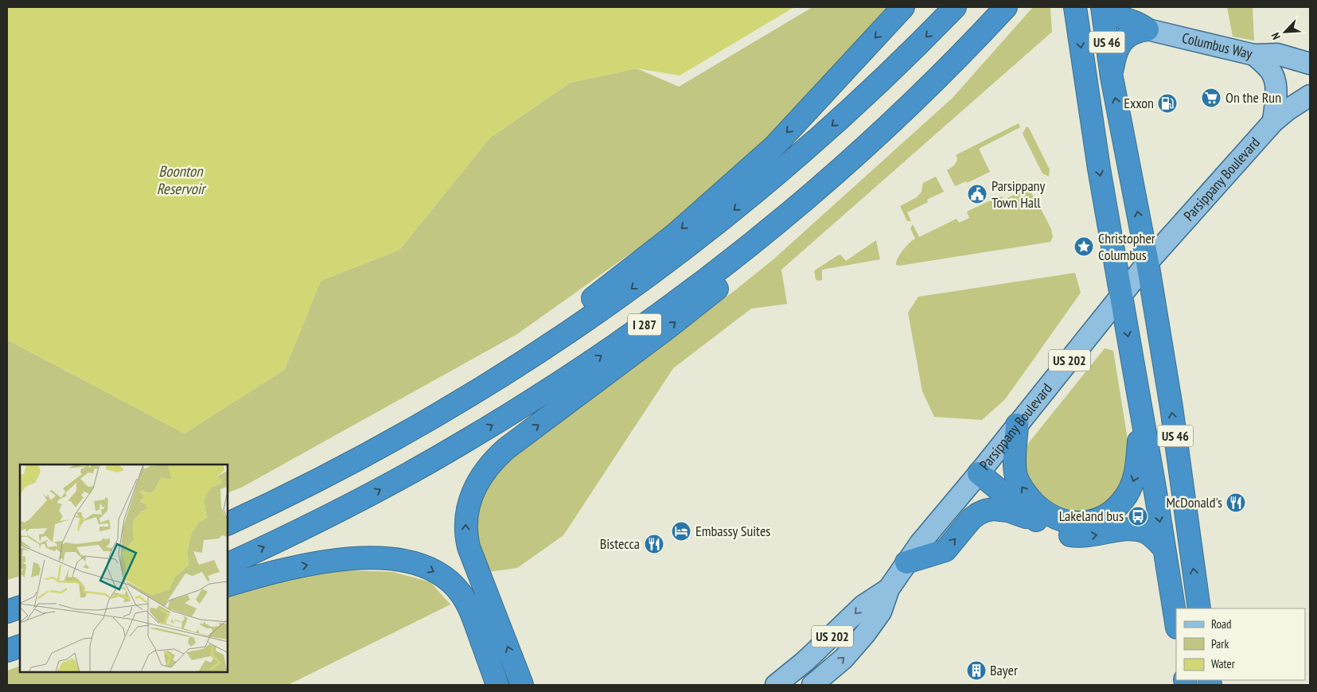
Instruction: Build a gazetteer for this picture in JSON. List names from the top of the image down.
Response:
{
  "streets": {
    "highway": ["US 46", "I 287"],
    "main road": ["Columbus Way", "Parsippany Boulevard", "US 202"]
  },
  "crossings": [
    ["US 46", "Parsippany Boulevard"]
  ],
  "water": ["Boonton Reservoir"],
  "places": {
    "supermarket": ["On the Run"],
    "fuel station": ["Exxon"],
    "public building": ["Parsippany Town Hall"],
    "place": ["Christopher Columbus"],
    "restaurant": ["McDonald's", "Bistecca"],
    "bus stop": ["Lakeland bus"],
    "hotel": ["Embassy Suites"],
    "building": ["Bayer"]
  },
  "legend": ["Road", "Park", "Water"],
  "north": "bottom left"
}
